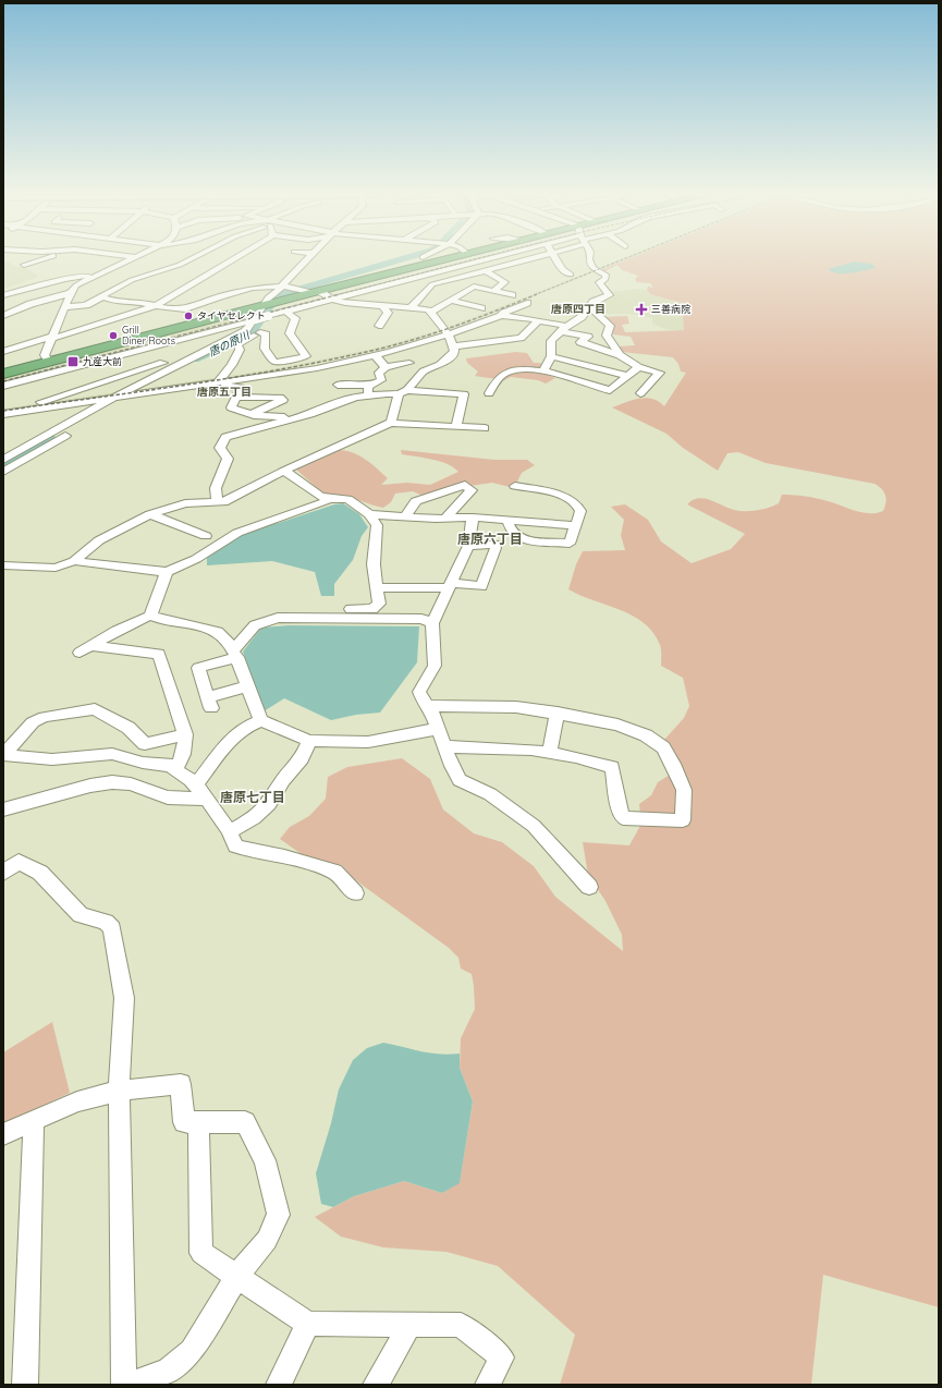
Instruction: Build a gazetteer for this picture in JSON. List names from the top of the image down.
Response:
{
  "districts": [
    "唐原四丁目",
    "唐原五丁目",
    "唐原六丁目",
    "唐原七丁目"
  ],
  "water": ["唐の原川"],
  "places": {
    "health": ["三善病院"],
    "other": ["タイヤセレクト", "Grill Diner Roots"],
    "transit": ["九産大前"]
  }
}
